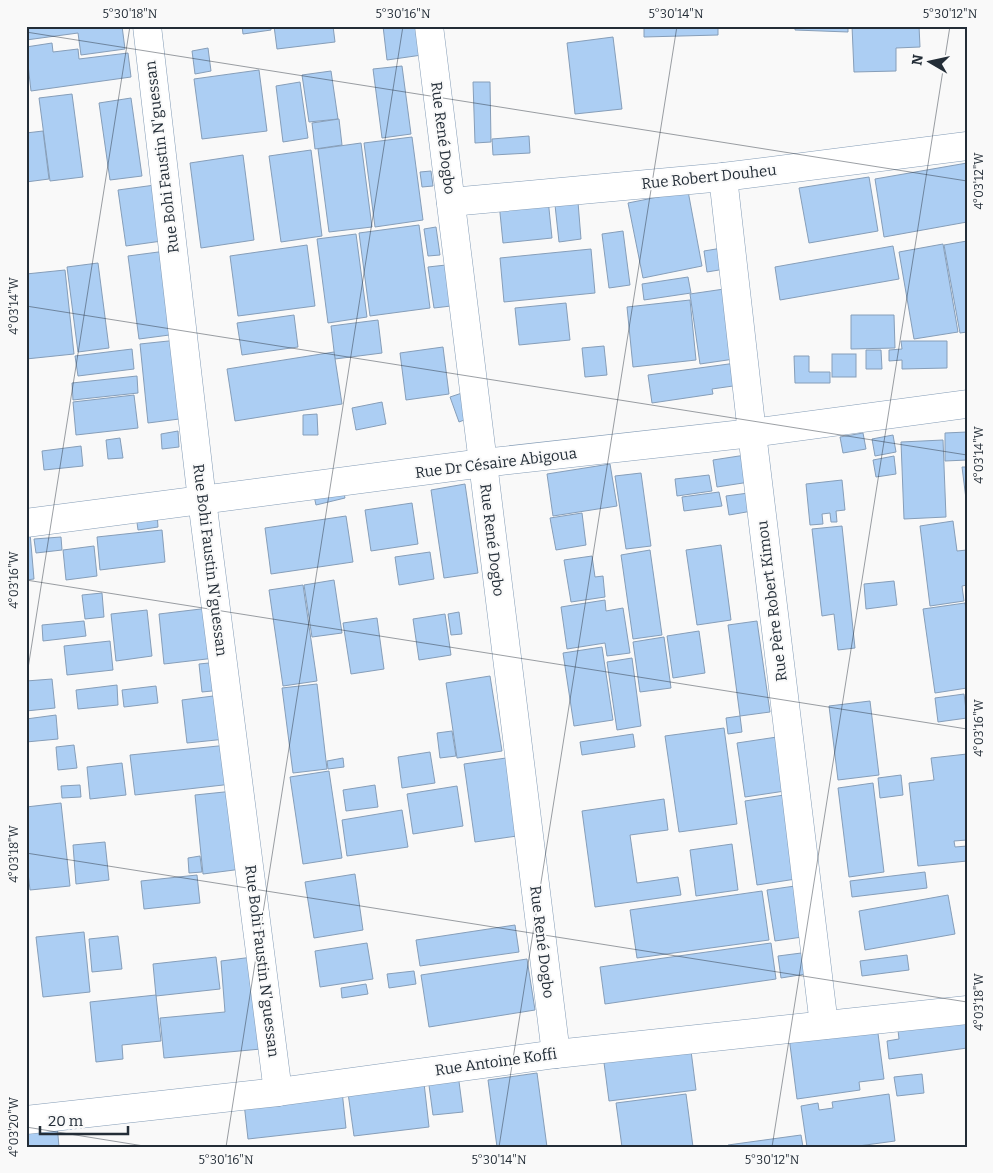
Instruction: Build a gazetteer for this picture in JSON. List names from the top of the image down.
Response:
{
  "streets": {
    "street": [
      "Rue René Dogbo",
      "Rue Bohi Faustin N'guessan",
      "Rue Robert Douheu",
      "Rue Dr Césaire Abigoua",
      "Rue Père Robert Kimou",
      "Rue Antoine Koffi"
    ]
  },
  "crossings": [
    ["Rue René Dogbo", "Rue Robert Douheu"],
    ["Rue René Dogbo", "Rue Dr Césaire Abigoua"],
    ["Rue René Dogbo", "Rue Antoine Koffi"],
    ["Rue Bohi Faustin N'guessan", "Rue Dr Césaire Abigoua"],
    ["Rue Bohi Faustin N'guessan", "Rue Antoine Koffi"],
    ["Rue Robert Douheu", "Rue Père Robert Kimou"],
    ["Rue Dr Césaire Abigoua", "Rue Père Robert Kimou"],
    ["Rue Père Robert Kimou", "Rue Antoine Koffi"]
  ],
  "scale_bar": "20 m",
  "north": "left",
  "coordinates": [
    "5°30'18\"N",
    "5°30'16\"N",
    "5°30'14\"N",
    "5°30'12\"N",
    "4°03'12\"W",
    "4°03'14\"W",
    "4°03'16\"W",
    "4°03'18\"W",
    "4°03'20\"W"
  ]
}
